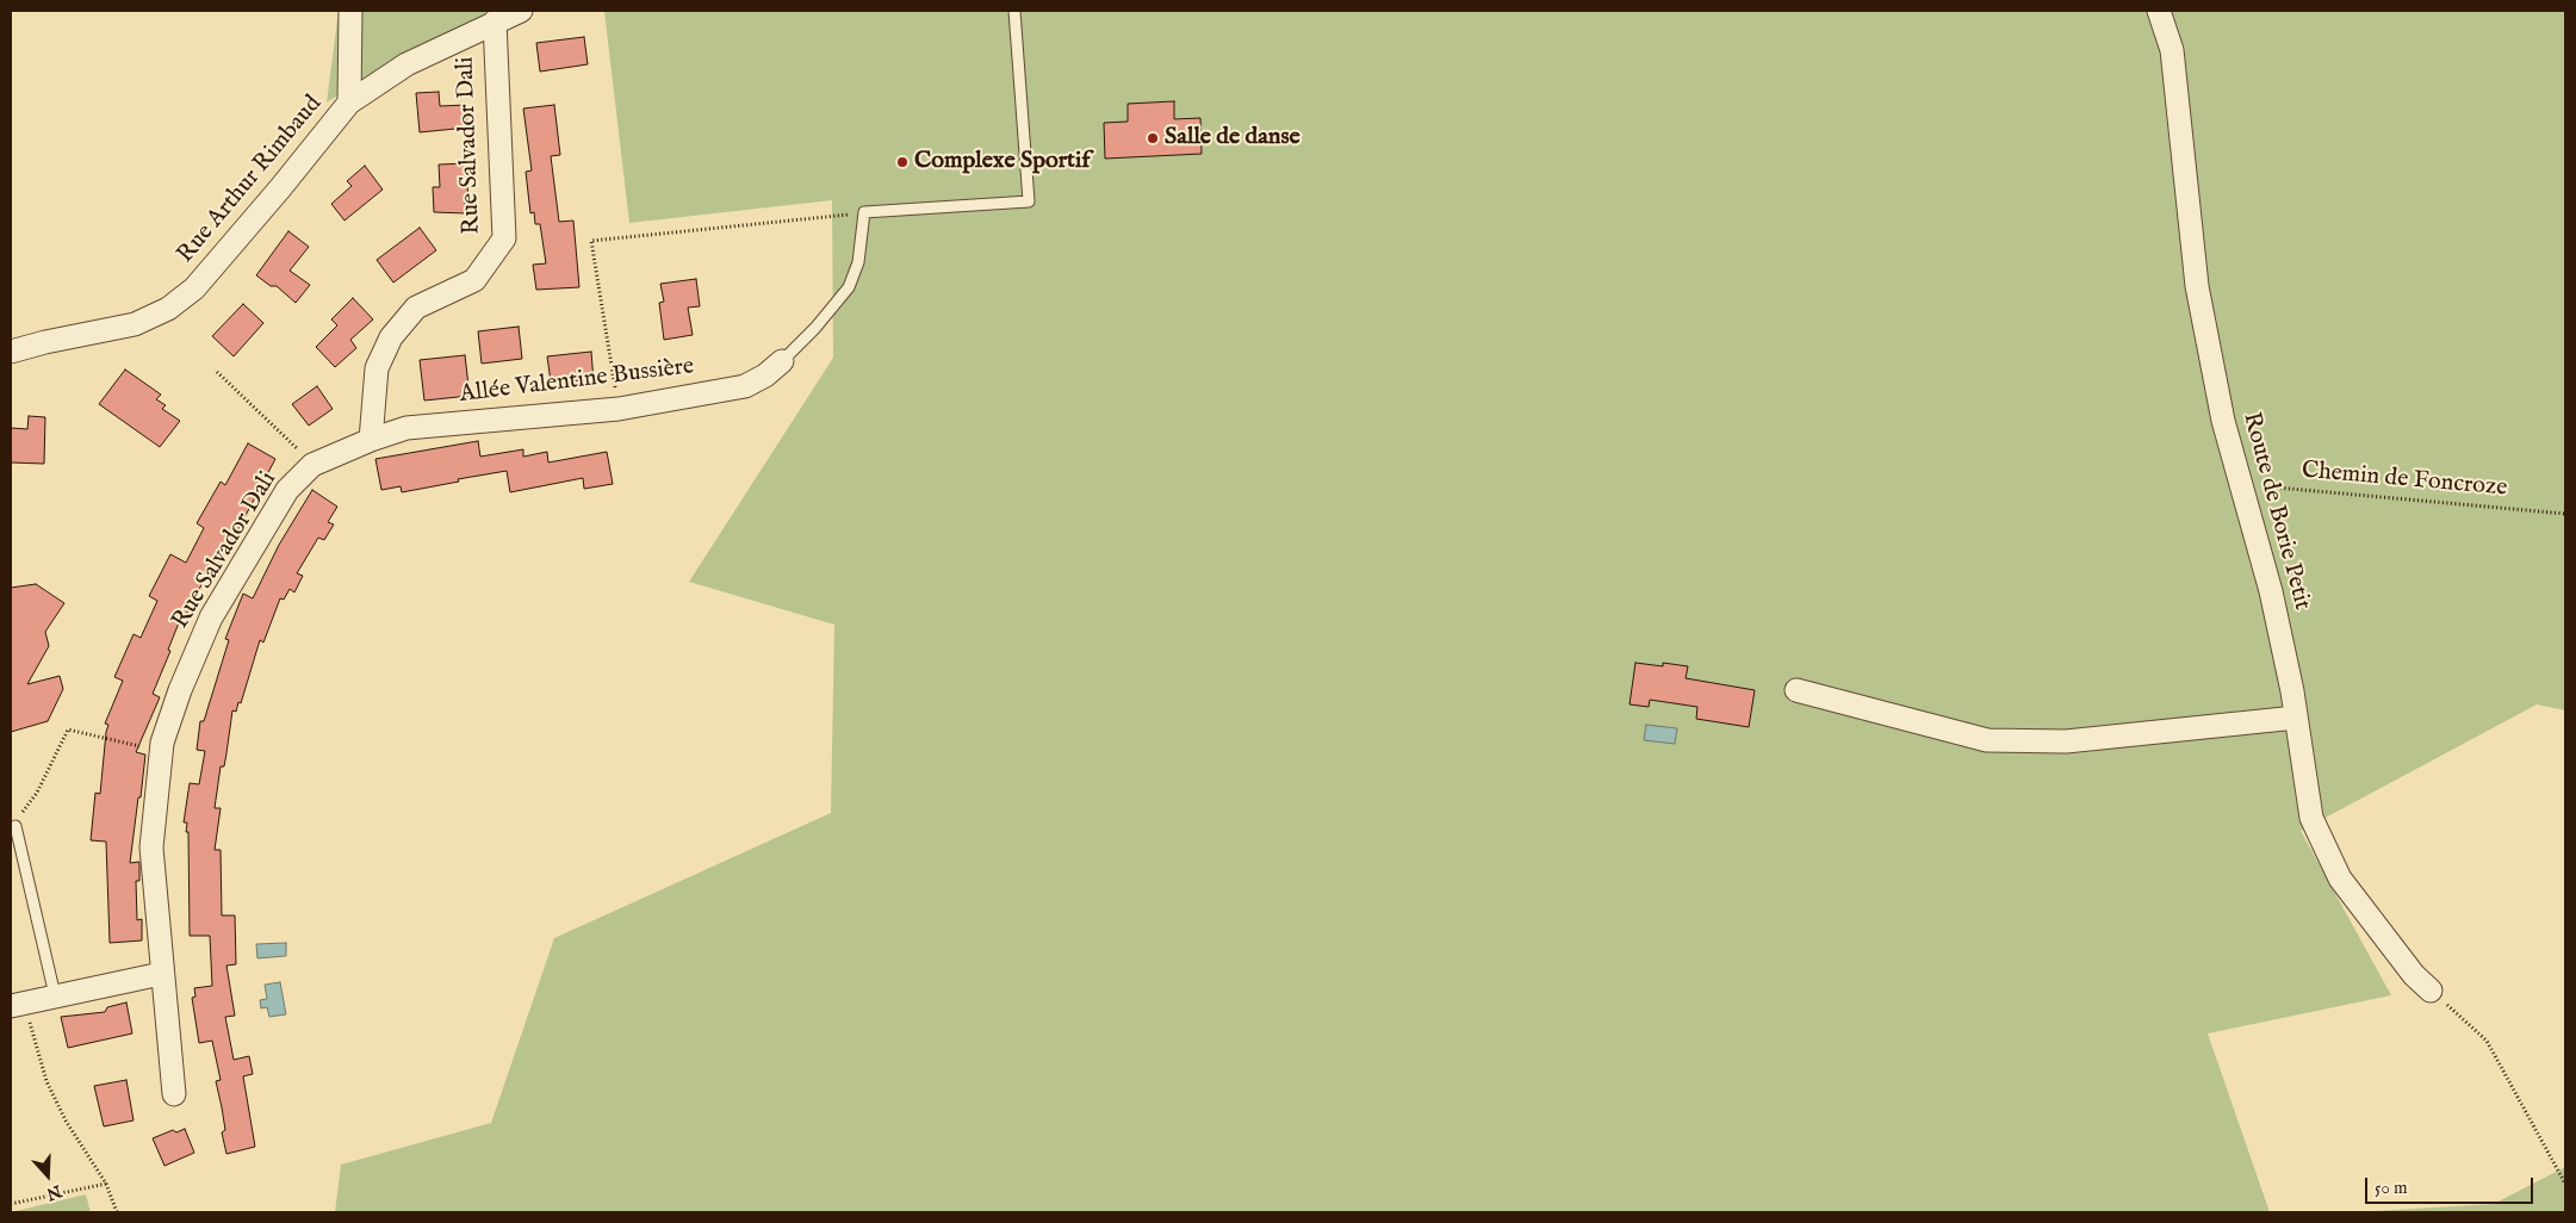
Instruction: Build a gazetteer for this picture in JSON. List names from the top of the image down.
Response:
{
  "streets": {
    "street": [
      "Rue Salvador Dali",
      "Rue Arthur Rimbaud",
      "Allée Valentine Bussière",
      "Route de Borie Petit"
    ],
    "path": ["Chemin de Foncroze"]
  },
  "crossings": [
    ["Rue Salvador Dali", "Rue Arthur Rimbaud"],
    ["Rue Salvador Dali", "Allée Valentine Bussière"],
    ["Chemin de Foncroze", "Route de Borie Petit"]
  ],
  "places": ["Salle de danse", "Complexe Sportif"],
  "scale_bar": "50 m",
  "north": "bottom"
}
